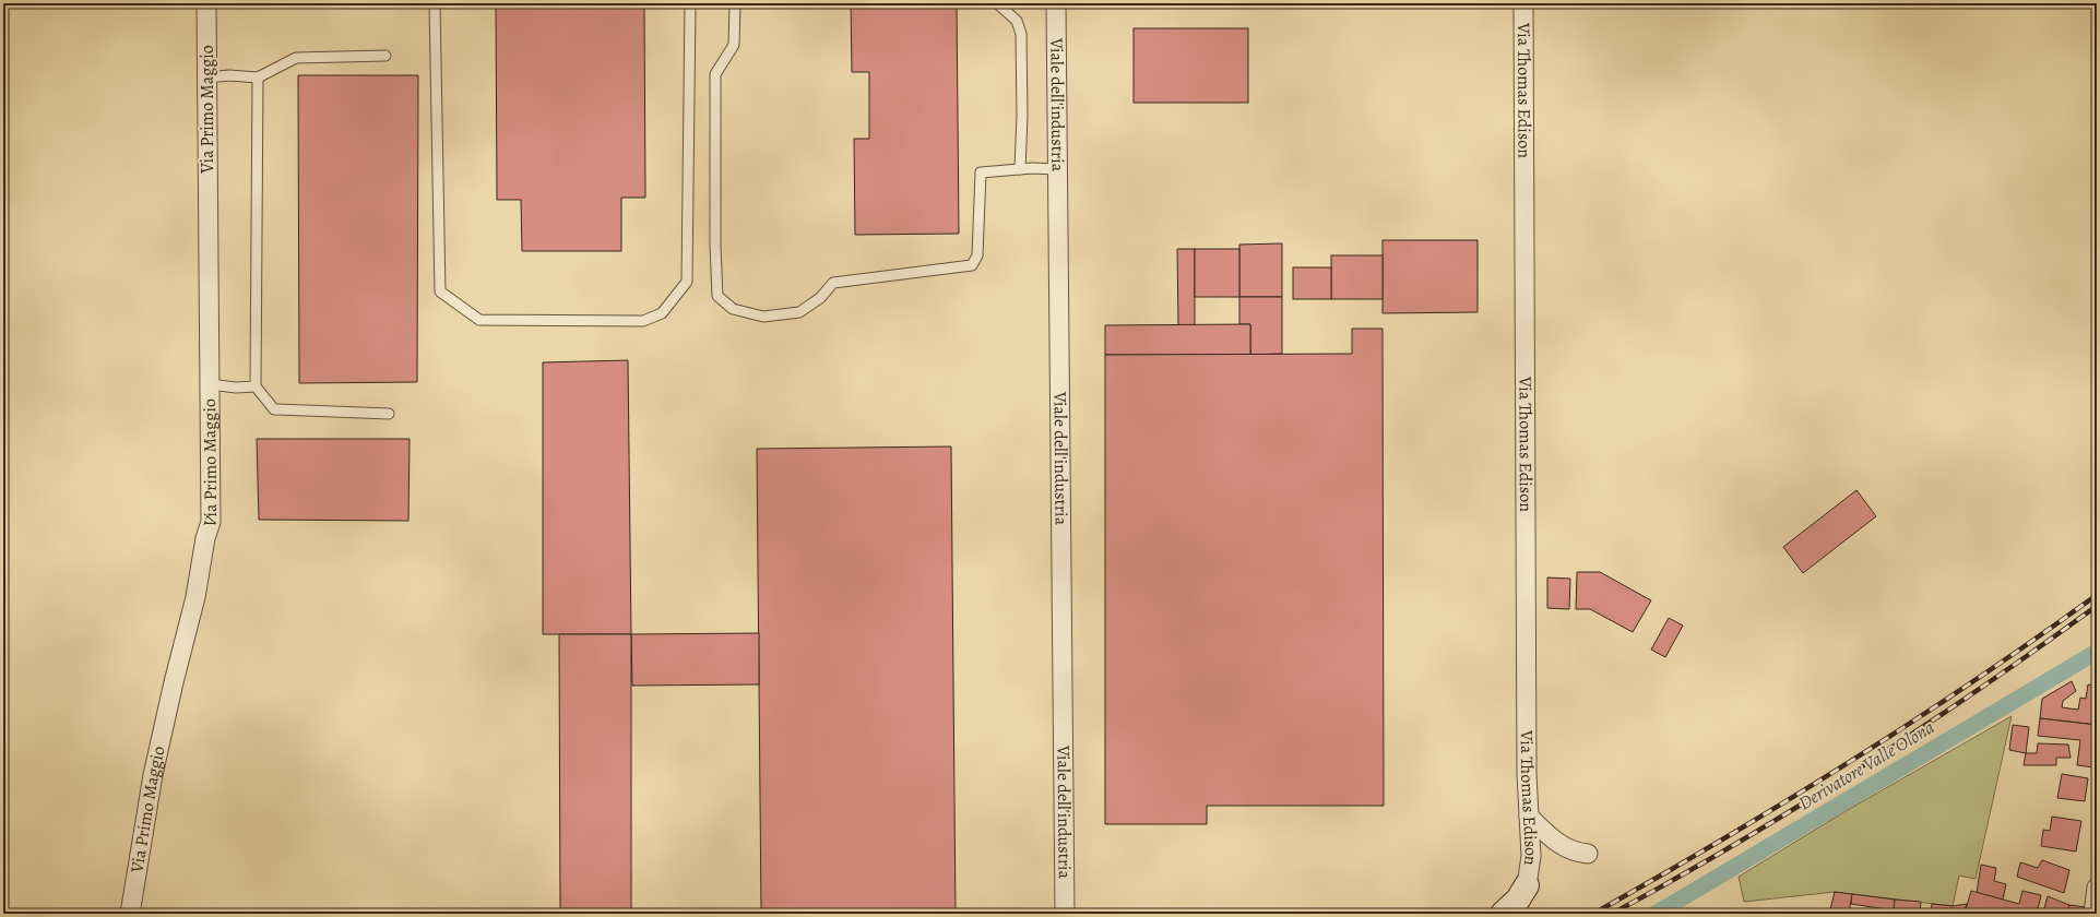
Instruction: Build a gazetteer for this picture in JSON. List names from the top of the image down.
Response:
{
  "streets": {
    "street": ["Via Thomas Edison", "Viale dell'industria", "Via Primo Maggio"]
  },
  "water": ["Derivatore Valle Olona"]
}
